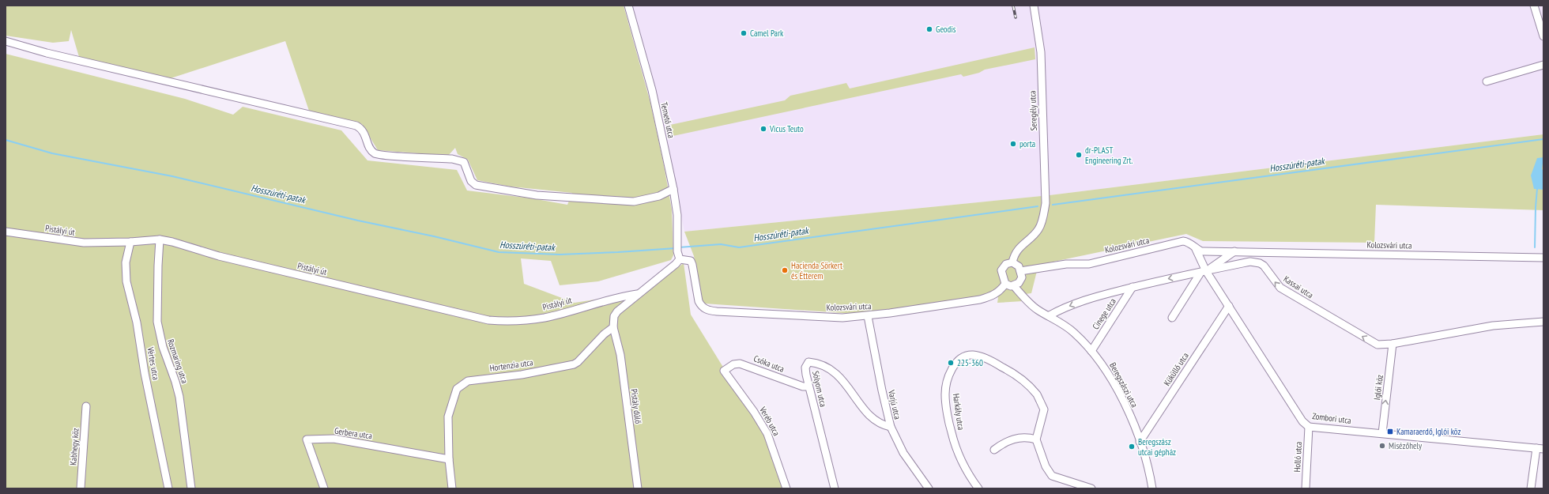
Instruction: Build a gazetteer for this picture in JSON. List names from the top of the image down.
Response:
{
  "streets": {
    "street": [
      "Seregély utca",
      "Temető utca",
      "Pistályi út",
      "Kolozsvári utca",
      "Kassai utca",
      "Cinege utca",
      "Rozmaring utca",
      "Vértes utca",
      "Csóka utca",
      "Hortenzia utca",
      "Küküllő utca",
      "Beregszászi utca",
      "Iglói köz",
      "Sólyom utca",
      "Varjú utca",
      "Pistály dűlő",
      "Harkály utca",
      "Zombori utca",
      "Veréb utca",
      "Gerbera utca",
      "Kabhegy köz",
      "Holló utca"
    ]
  },
  "crossings": [
    ["Seregély utca", "Kolozsvári utca"],
    ["Seregély utca", "Beregszászi utca"],
    ["Temető utca", "Kolozsvári utca"],
    ["Pistályi út", "Rozmaring utca"],
    ["Pistályi út", "Vértes utca"],
    ["Kolozsvári utca", "Beregszászi utca"],
    ["Kolozsvári utca", "Varjú utca"],
    ["Kolozsvári utca", "Zombori utca"],
    ["Kassai utca", "Cinege utca"],
    ["Kassai utca", "Beregszászi utca"],
    ["Kassai utca", "Iglói köz"],
    ["Kassai utca", "Zombori utca"],
    ["Cinege utca", "Beregszászi utca"],
    ["Csóka utca", "Sólyom utca"],
    ["Csóka utca", "Veréb utca"],
    ["Hortenzia utca", "Pistály dűlő"],
    ["Hortenzia utca", "Gerbera utca"],
    ["Küküllő utca", "Beregszászi utca"],
    ["Küküllő utca", "Zombori utca"],
    ["Iglói köz", "Zombori utca"],
    ["Sólyom utca", "Varjú utca"],
    ["Zombori utca", "Holló utca"]
  ],
  "one_way": ["Kassai utca", "Iglói köz"],
  "water": ["Hosszúréti-patak"],
  "places": {
    "other": [
      "Geodis",
      "Camel Park",
      "Vicus Teuto",
      "porta",
      "dr-PLAST Engineering Zrt.",
      "Hacienda Sörkert és Étterem",
      "225-360",
      "Misézőhely",
      "Beregszász utcai gépház"
    ],
    "transit": ["Kamaraerdő, Iglói köz"]
  }
}
